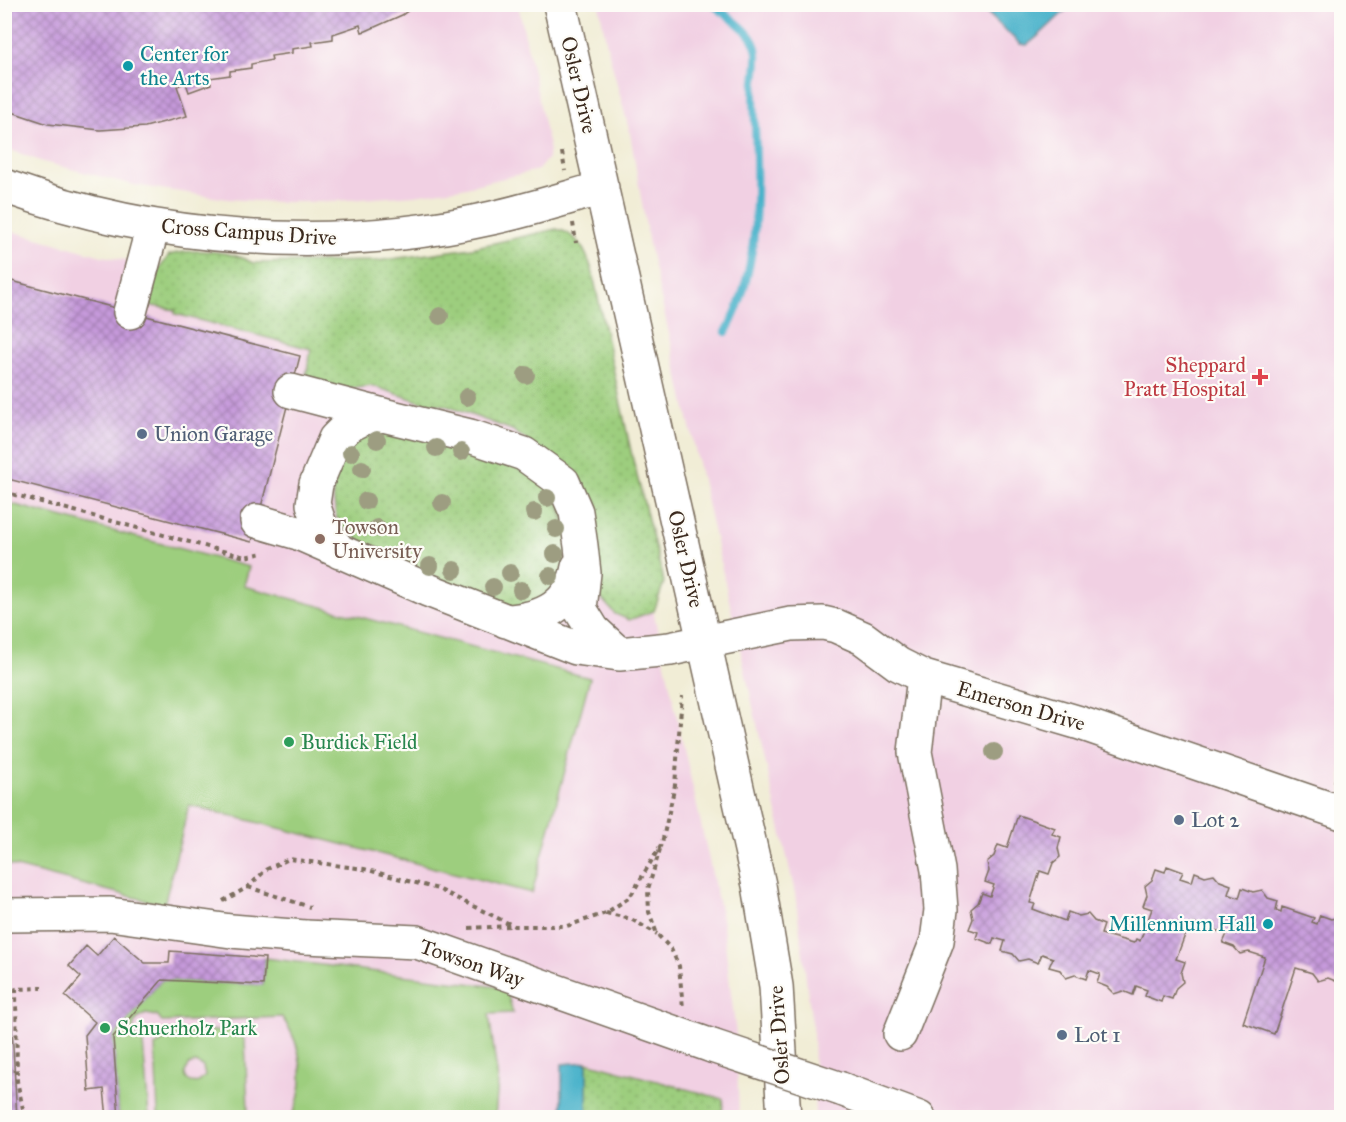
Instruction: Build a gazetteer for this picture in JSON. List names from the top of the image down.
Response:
{
  "streets": {
    "street": [
      "Osler Drive",
      "Cross Campus Drive",
      "Emerson Drive",
      "Towson Way"
    ]
  },
  "crossings": [
    ["Osler Drive", "Cross Campus Drive"],
    ["Osler Drive", "Emerson Drive"]
  ],
  "places": {
    "other": [
      "Center for the Arts",
      "Union Garage",
      "Towson University",
      "Burdick Field",
      "Lot 2",
      "Millennium Hall",
      "Schuerholz Park",
      "Lot 1"
    ],
    "health": ["Sheppard Pratt Hospital"]
  }
}
